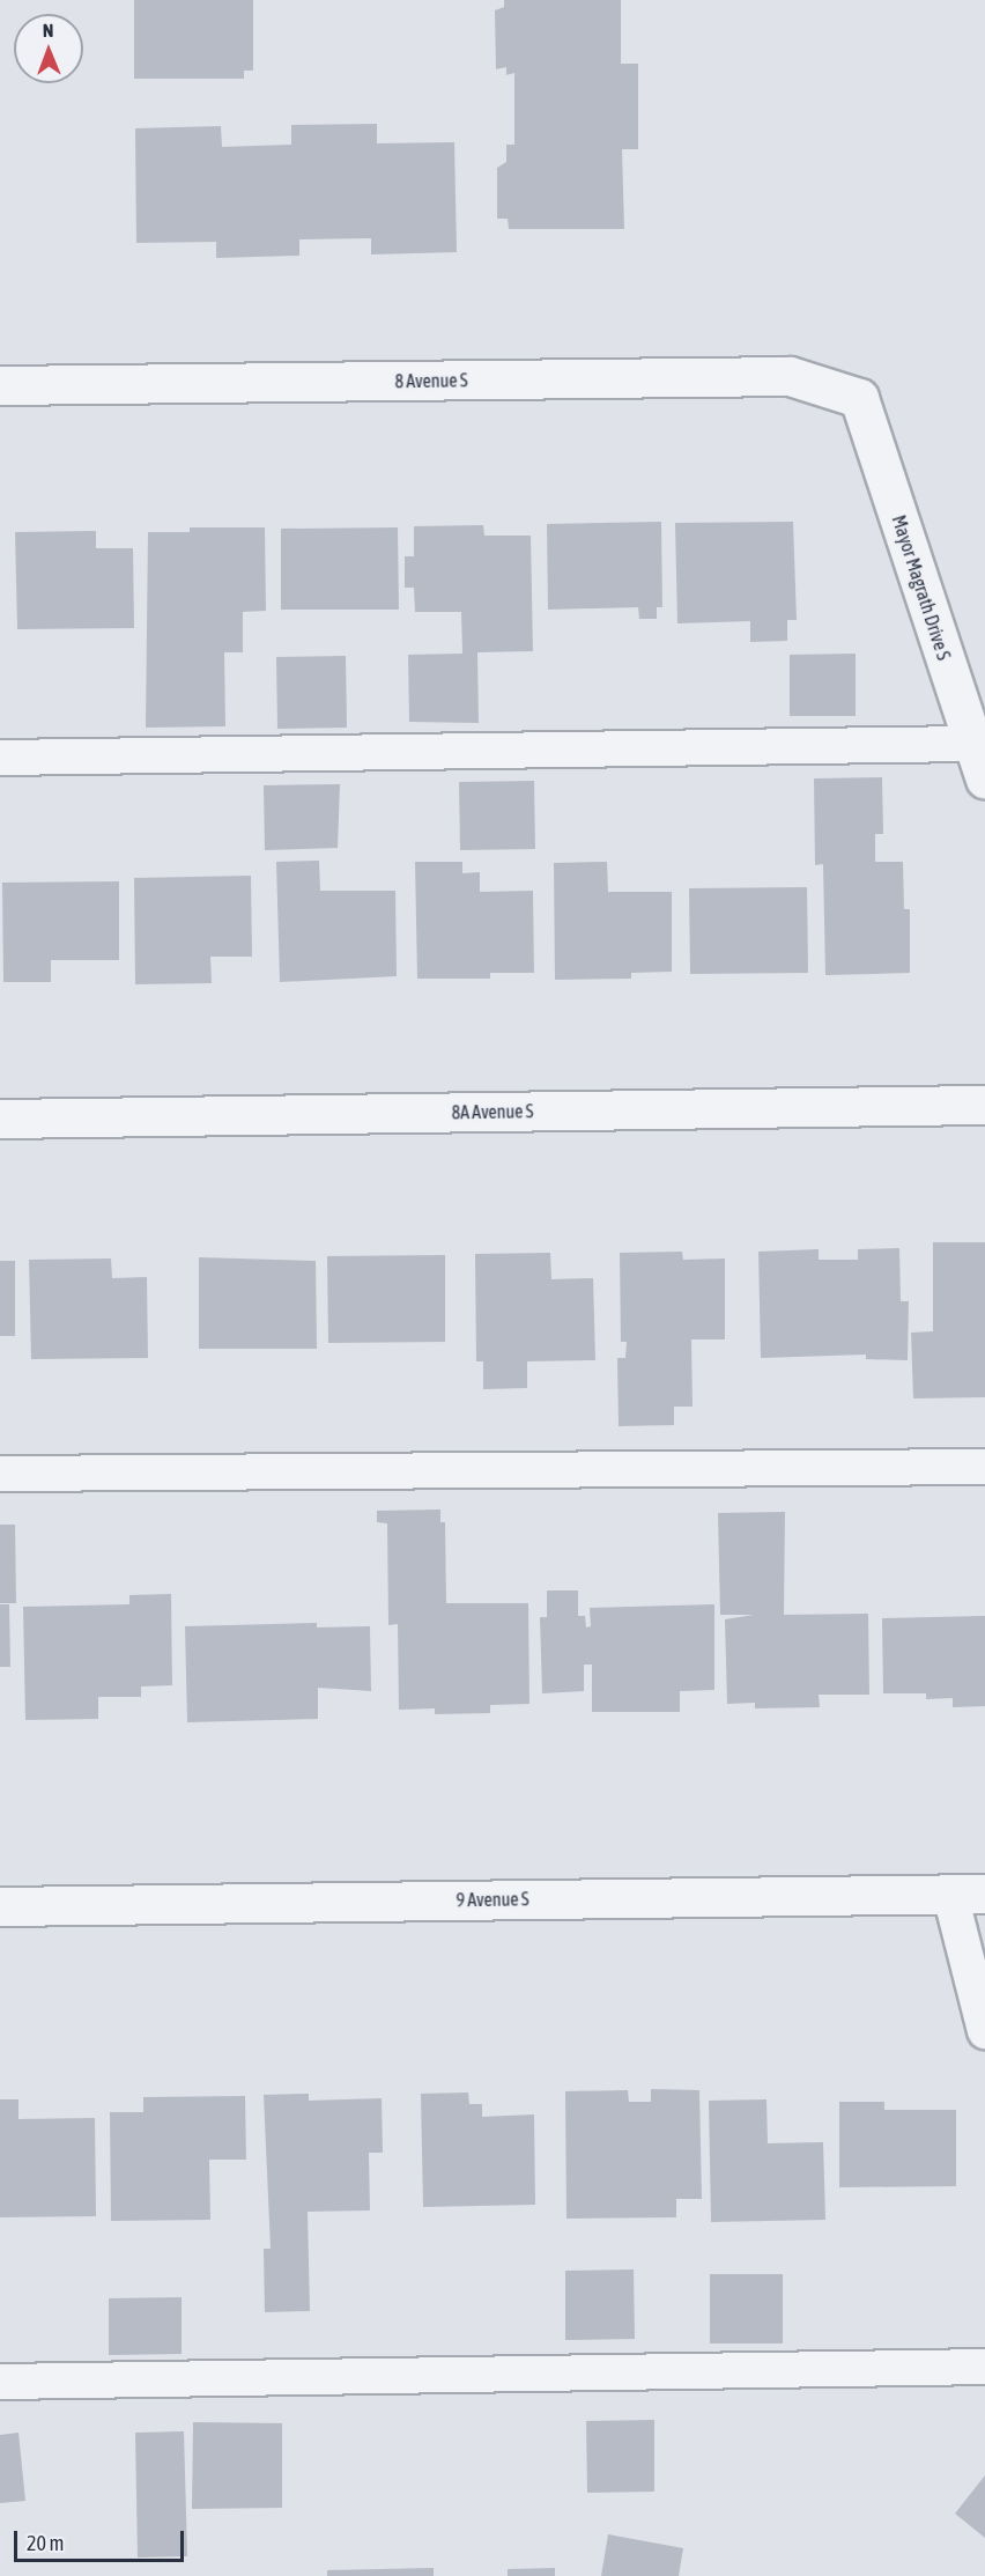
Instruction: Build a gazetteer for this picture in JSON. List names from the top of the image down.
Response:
{
  "streets": {
    "street": [
      "8 Avenue S",
      "Mayor Magrath Drive S",
      "8A Avenue S",
      "9 Avenue S"
    ]
  },
  "crossings": [
    ["8 Avenue S", "Mayor Magrath Drive S"]
  ],
  "scale_bar": "20 m",
  "north": "top"
}
